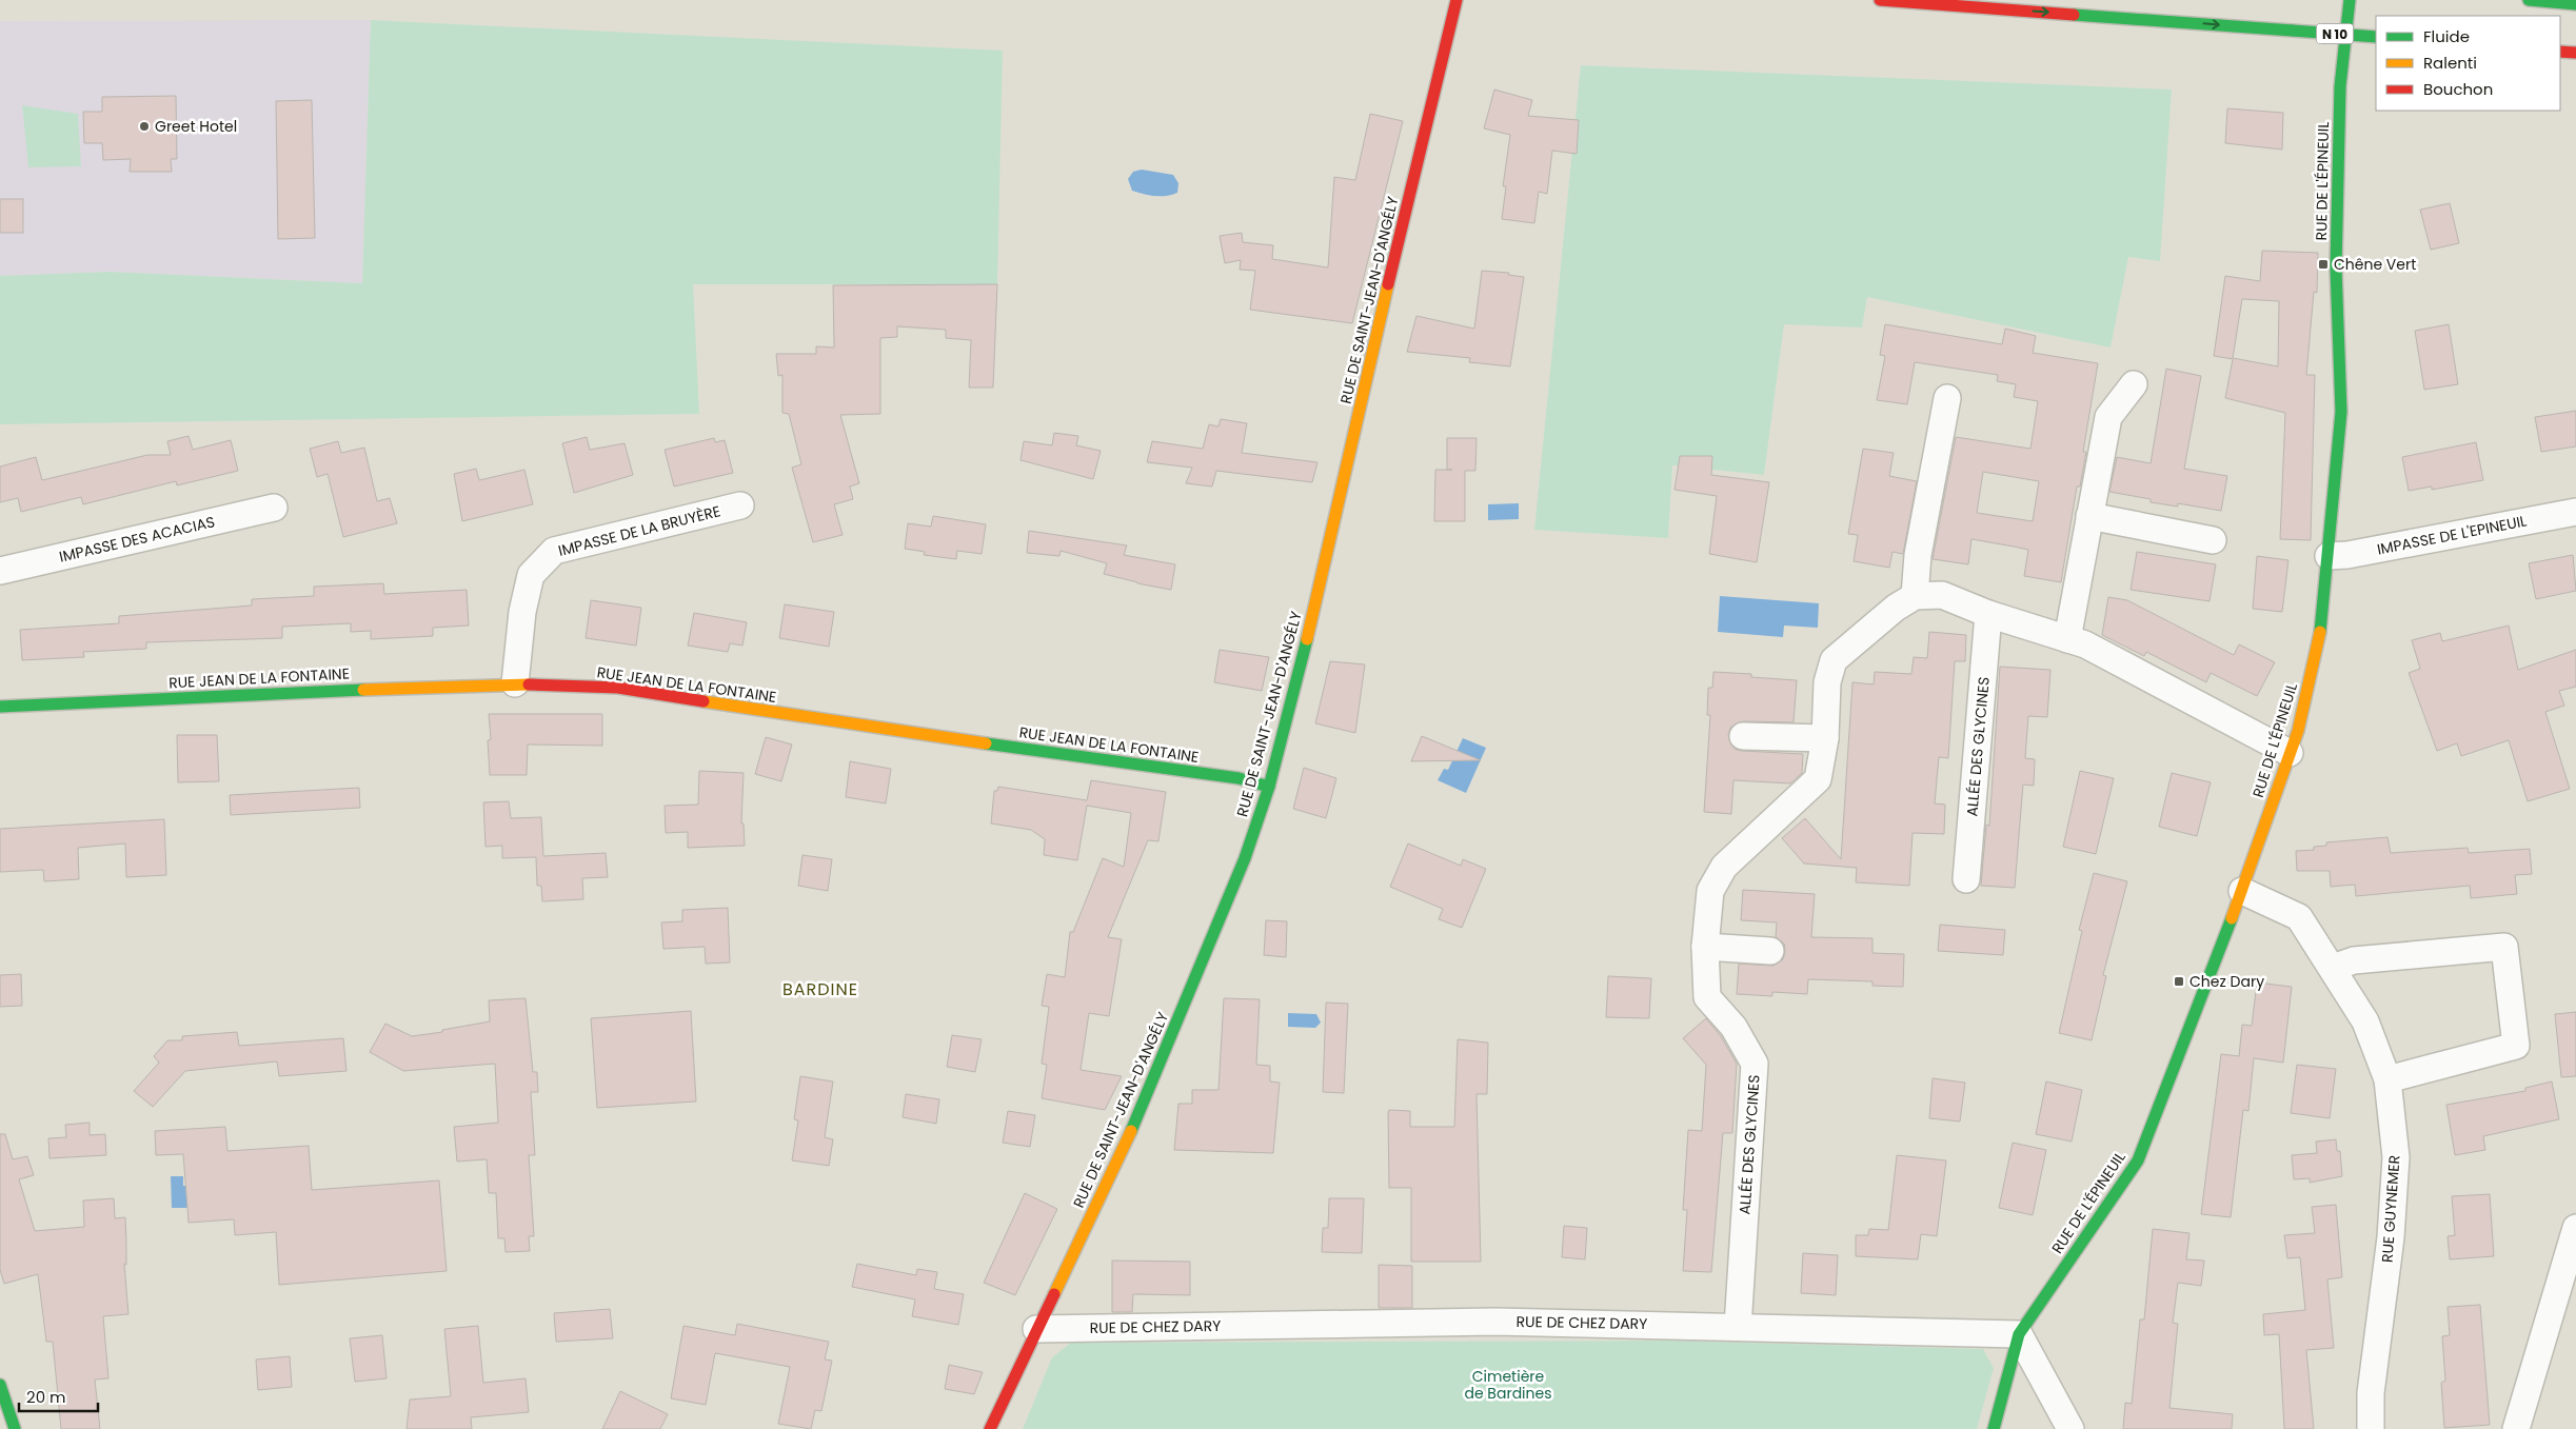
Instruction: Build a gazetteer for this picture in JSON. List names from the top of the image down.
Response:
{
  "streets": {
    "main road": [
      "N 10",
      "RUE DE L'ÉPINEUIL",
      "RUE DE SAINT-JEAN-D'ANGÉLY",
      "RUE JEAN DE LA FONTAINE"
    ],
    "street": [
      "IMPASSE DE LA BRUYÈRE",
      "IMPASSE DE L'EPINEUIL",
      "IMPASSE DES ACACIAS",
      "ALLÉE DES GLYCINES",
      "RUE GUYNEMER",
      "RUE DE CHEZ DARY"
    ]
  },
  "crossings": [
    ["RUE DE L'ÉPINEUIL", "IMPASSE DE L'EPINEUIL"],
    ["RUE DE L'ÉPINEUIL", "RUE GUYNEMER"],
    ["RUE DE L'ÉPINEUIL", "RUE DE CHEZ DARY"],
    ["RUE DE SAINT-JEAN-D'ANGÉLY", "RUE JEAN DE LA FONTAINE"],
    ["RUE DE SAINT-JEAN-D'ANGÉLY", "RUE DE CHEZ DARY"],
    ["IMPASSE DE LA BRUYÈRE", "RUE JEAN DE LA FONTAINE"],
    ["ALLÉE DES GLYCINES", "RUE DE CHEZ DARY"]
  ],
  "districts": ["BARDINE"],
  "parks": ["Cimetière de Bardines"],
  "places": {
    "other": ["Greet Hotel"],
    "transit": ["Chêne Vert", "Chez Dary"]
  },
  "legend": ["Fluide", "Ralenti", "Bouchon"],
  "scale_bar": "20 m"
}
